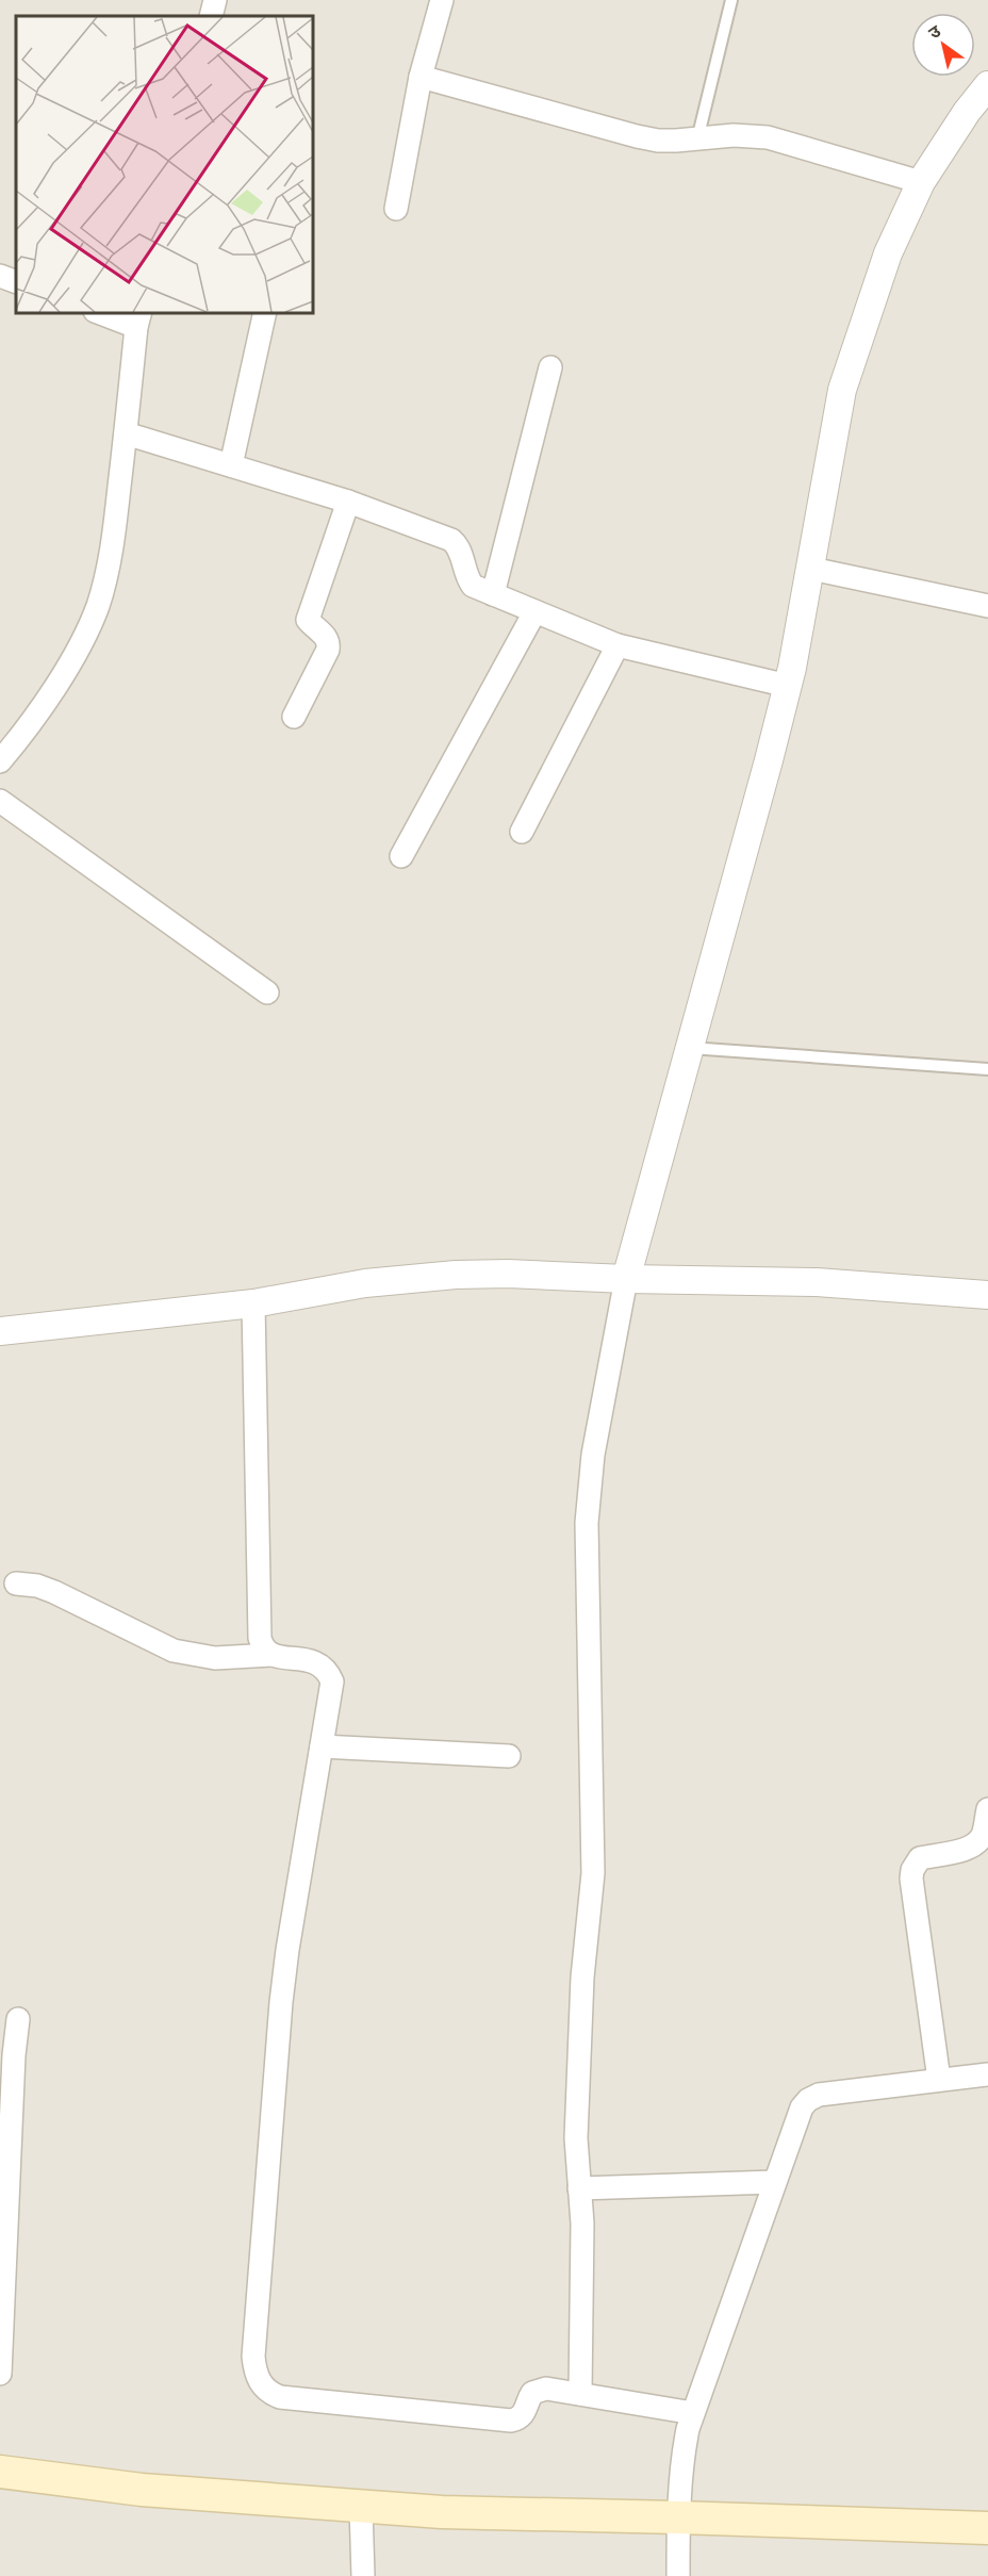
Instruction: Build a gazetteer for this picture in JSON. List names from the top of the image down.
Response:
{
  "north": "top left"
}
